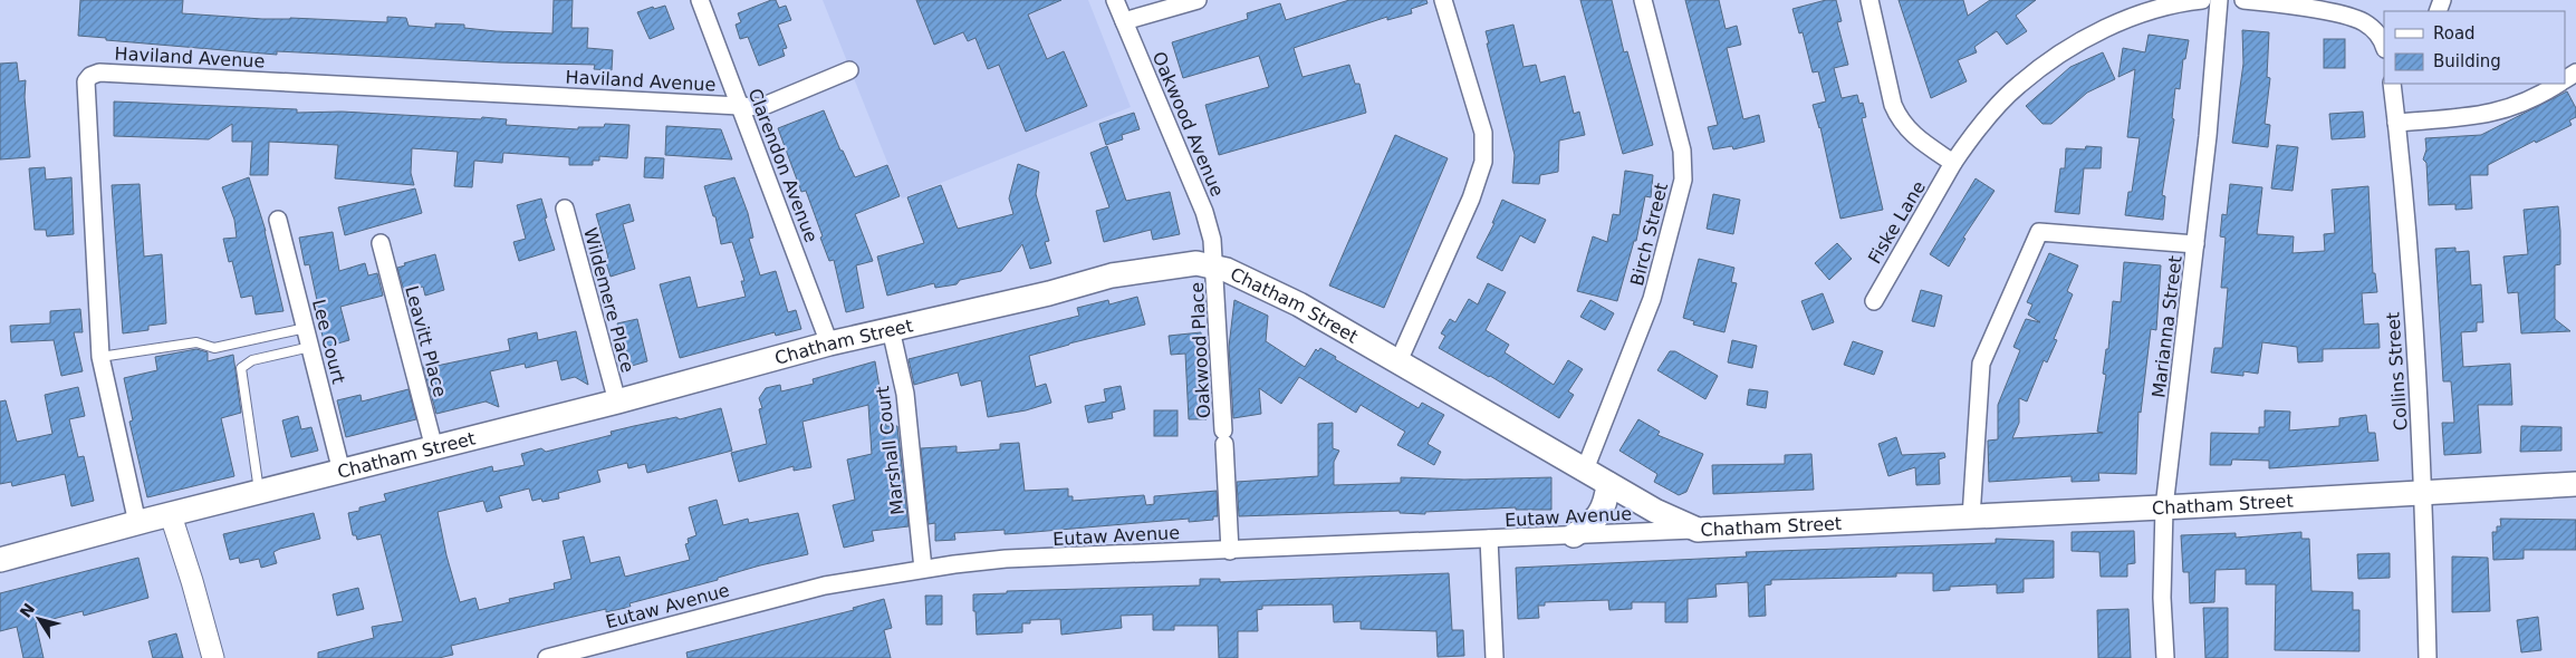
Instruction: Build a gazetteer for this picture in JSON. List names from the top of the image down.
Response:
{
  "streets": {
    "main road": ["Chatham Street"],
    "street": [
      "Haviland Avenue",
      "Oakwood Avenue",
      "Clarendon Avenue",
      "Fiske Lane",
      "Birch Street",
      "Wildemere Place",
      "Marianna Street",
      "Lee Court",
      "Leavitt Place",
      "Oakwood Place",
      "Collins Street",
      "Marshall Court",
      "Eutaw Avenue"
    ]
  },
  "crossings": [
    ["Haviland Avenue", "Clarendon Avenue"],
    ["Haviland Avenue", "Chatham Street"],
    ["Oakwood Avenue", "Chatham Street"],
    ["Oakwood Avenue", "Oakwood Place"],
    ["Clarendon Avenue", "Chatham Street"],
    ["Birch Street", "Chatham Street"],
    ["Wildemere Place", "Chatham Street"],
    ["Chatham Street", "Marianna Street"],
    ["Chatham Street", "Lee Court"],
    ["Chatham Street", "Leavitt Place"],
    ["Chatham Street", "Oakwood Place"],
    ["Chatham Street", "Collins Street"],
    ["Chatham Street", "Marshall Court"],
    ["Chatham Street", "Eutaw Avenue"],
    ["Oakwood Place", "Eutaw Avenue"],
    ["Marshall Court", "Eutaw Avenue"]
  ],
  "legend": ["Road", "Building"],
  "north": "top left"
}
